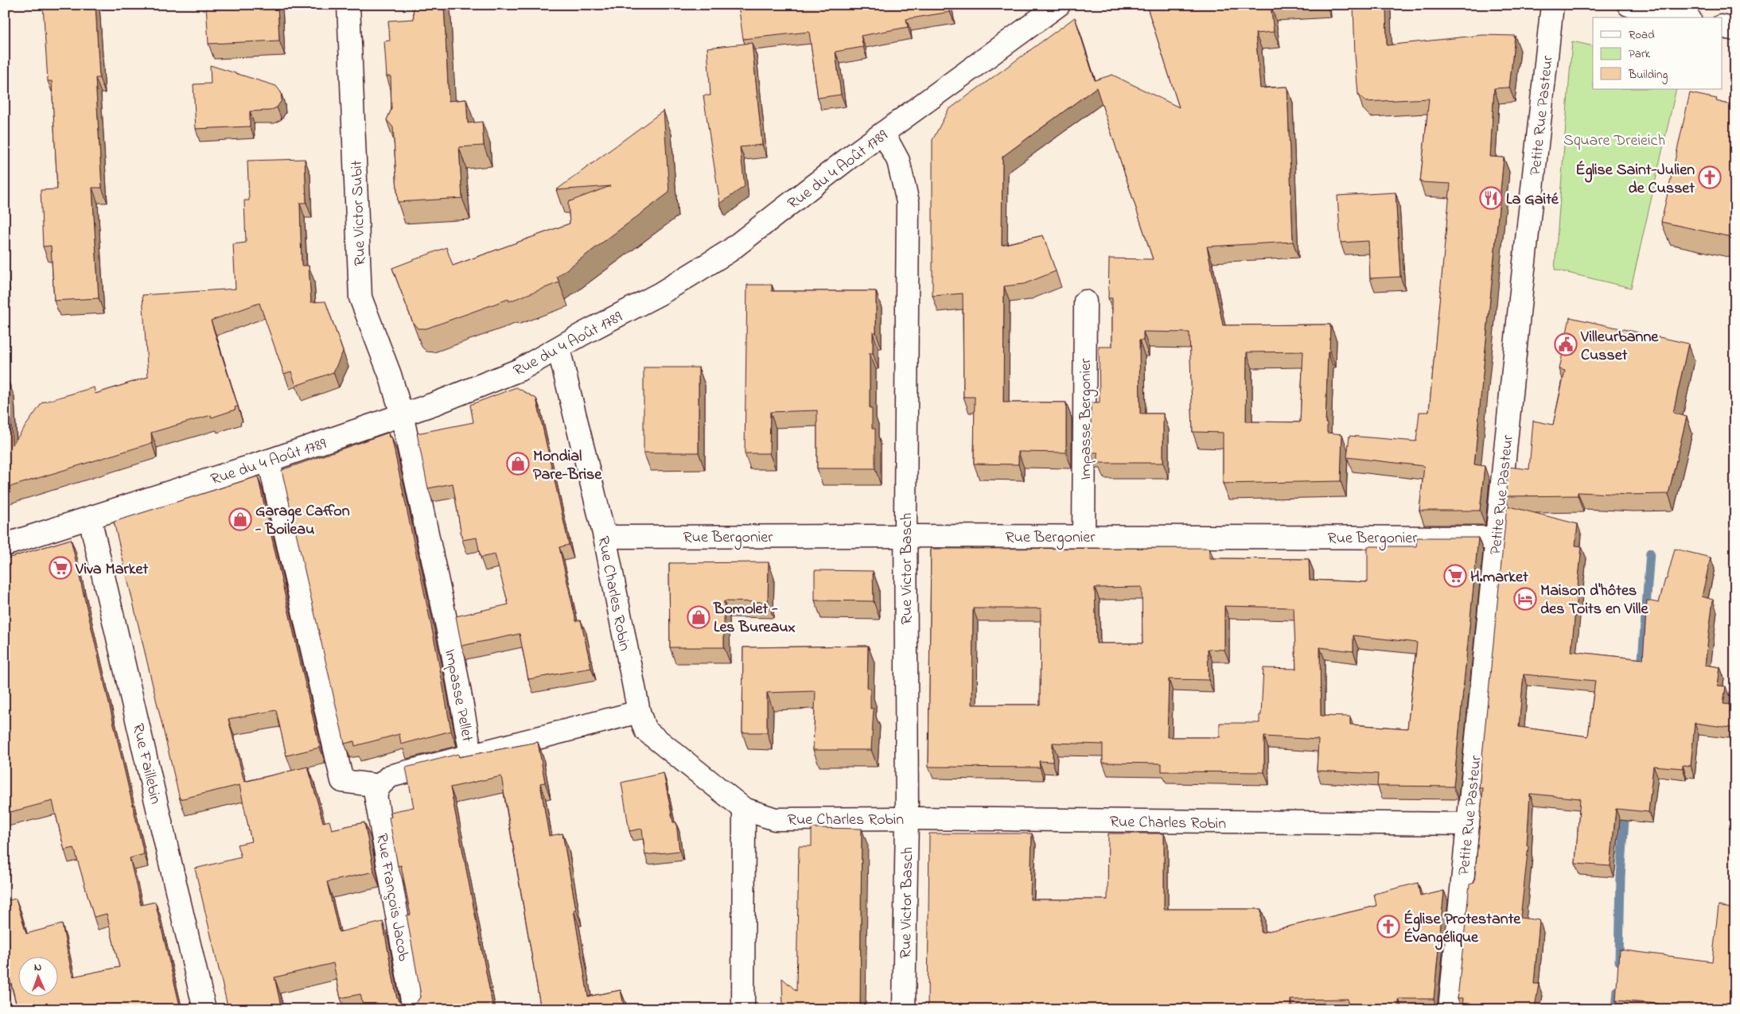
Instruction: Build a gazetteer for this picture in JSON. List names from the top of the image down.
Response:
{
  "streets": {
    "street": [
      "Petite Rue Pasteur",
      "Rue du 4 Août 1789",
      "Rue Victor Subit",
      "Impasse Bergonier",
      "Rue Bergonier",
      "Rue Victor Basch",
      "Rue Charles Robin",
      "Impasse Pellet",
      "Rue Faillebin",
      "Rue François Jacob"
    ]
  },
  "crossings": [
    ["Petite Rue Pasteur", "Rue Bergonier"],
    ["Petite Rue Pasteur", "Rue Charles Robin"],
    ["Rue du 4 Août 1789", "Rue Victor Subit"],
    ["Rue du 4 Août 1789", "Rue Victor Basch"],
    ["Rue du 4 Août 1789", "Rue Charles Robin"],
    ["Rue du 4 Août 1789", "Impasse Pellet"],
    ["Rue du 4 Août 1789", "Rue Faillebin"],
    ["Rue Victor Subit", "Impasse Pellet"],
    ["Impasse Bergonier", "Rue Bergonier"],
    ["Rue Bergonier", "Rue Victor Basch"],
    ["Rue Bergonier", "Rue Charles Robin"],
    ["Rue Victor Basch", "Rue Charles Robin"],
    ["Impasse Pellet", "Rue François Jacob"]
  ],
  "parks": ["Square Dreieich"],
  "places": {
    "church": ["Église Saint-Julien de Cusset", "Église Protestante Évangélique"],
    "restaurant": ["La Gaité"],
    "public building": ["Villeurbanne Cusset"],
    "shop": ["Mondial Pare-Brise", "Garage Caffon - Boileau", "Bomolet - Les Bureaux"],
    "supermarket": ["Viva Market", "H.market"],
    "hotel": ["Maison d'hôtes des Toits en Ville"]
  },
  "legend": ["Road", "Park", "Building"],
  "north": "top"
}
